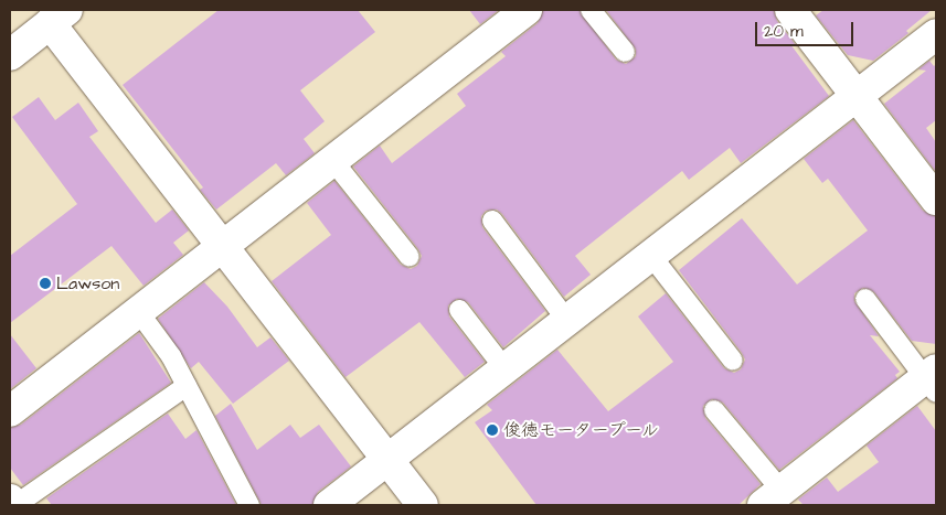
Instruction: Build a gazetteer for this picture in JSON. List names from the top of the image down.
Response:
{
  "places": ["Lawson", "俊徳モータープール"],
  "scale_bar": "20 m"
}
